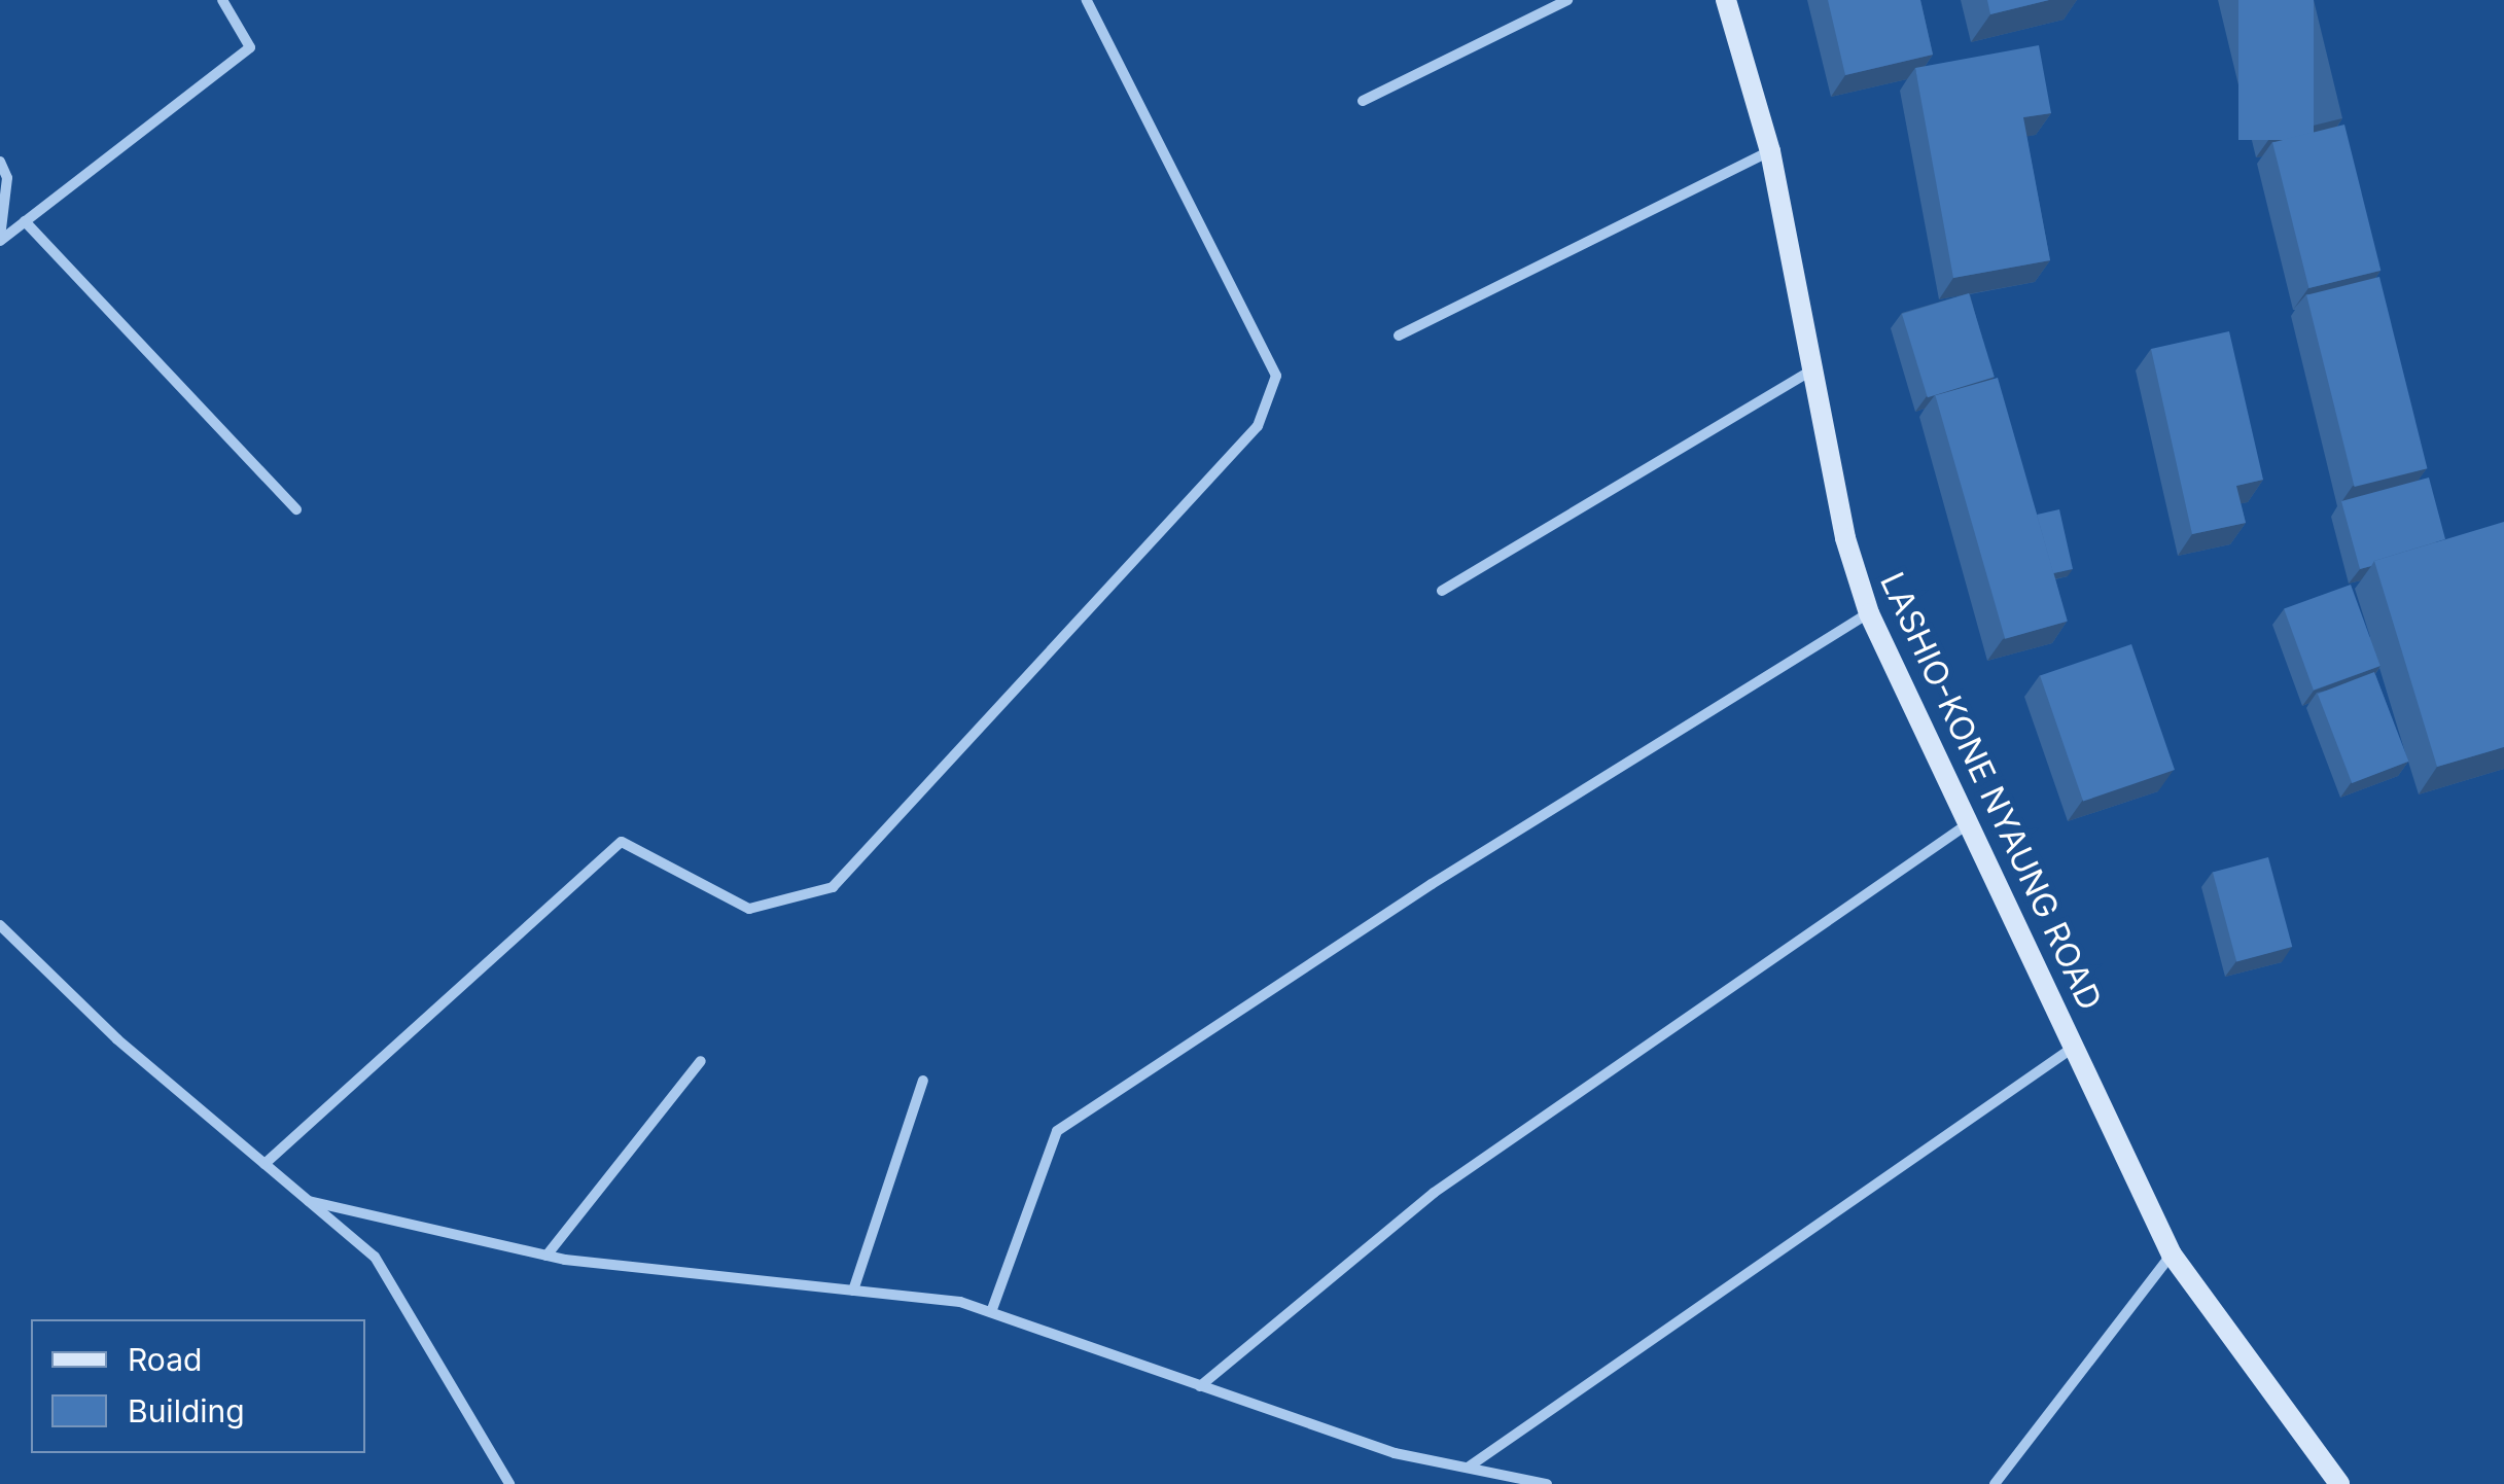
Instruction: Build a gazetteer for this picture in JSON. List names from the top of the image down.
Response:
{
  "streets": {
    "main road": ["LASHIO-KONE NYAUNG ROAD"]
  },
  "legend": ["Road", "Building"]
}
